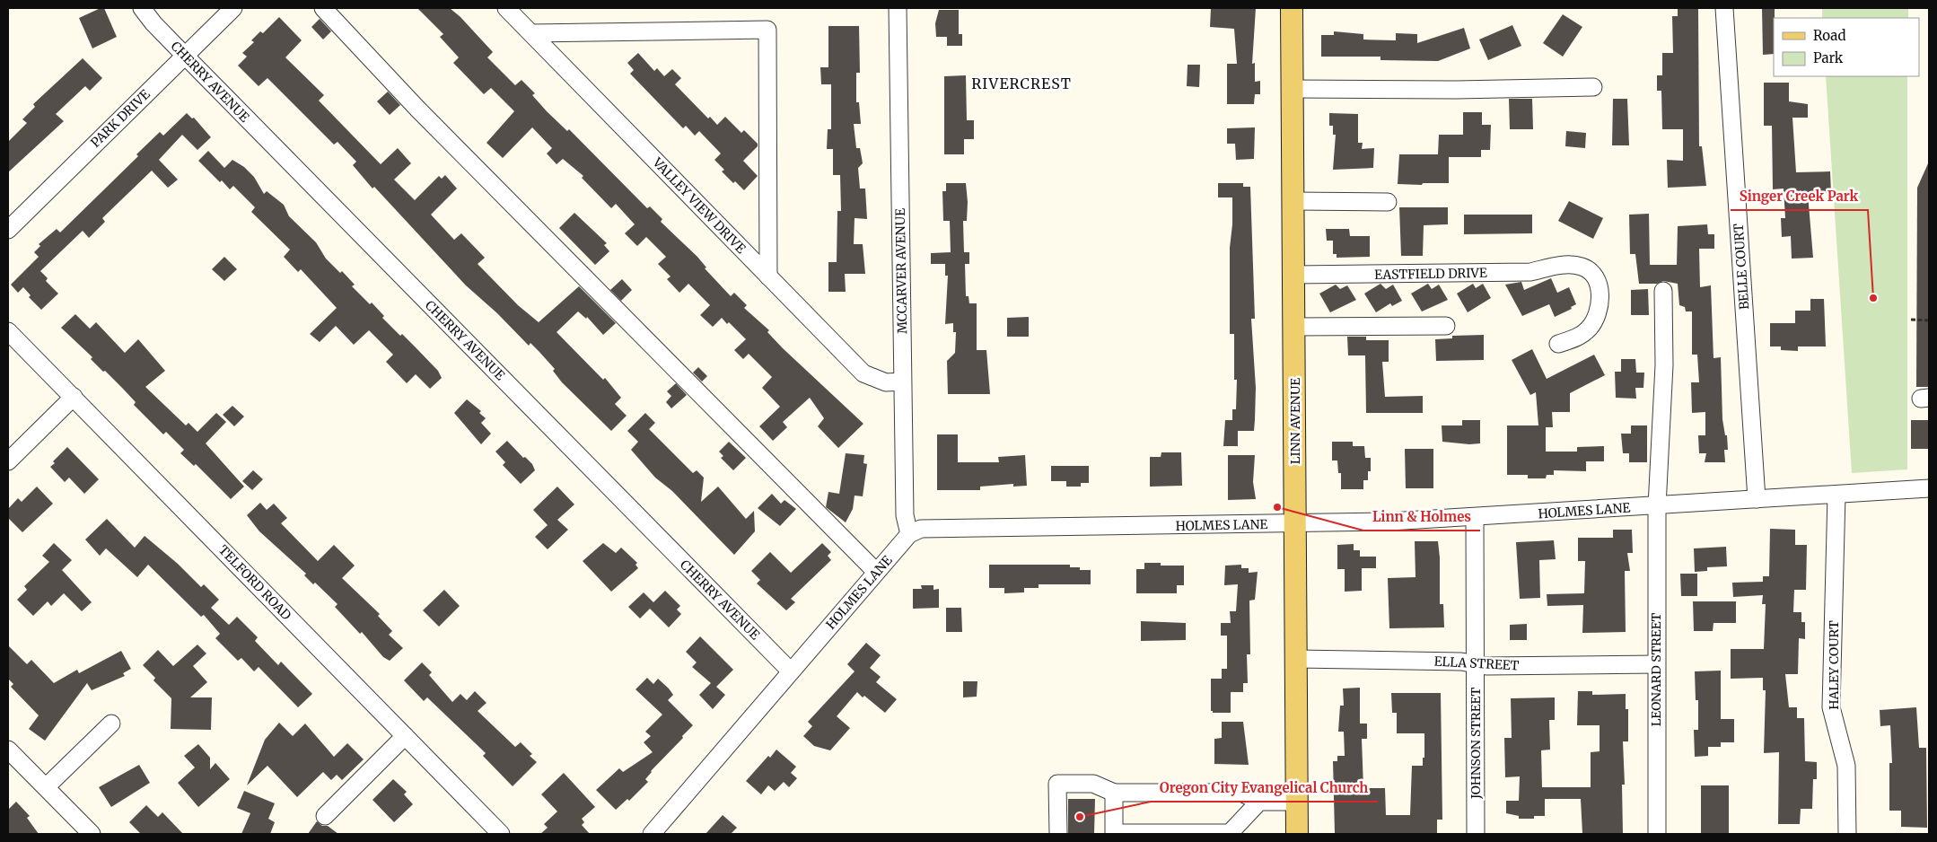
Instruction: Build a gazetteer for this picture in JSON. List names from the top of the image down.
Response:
{
  "streets": {
    "main road": ["LINN AVENUE"],
    "street": [
      "CHERRY AVENUE",
      "PARK DRIVE",
      "VALLEY VIEW DRIVE",
      "BELLE COURT",
      "MCCARVER AVENUE",
      "EASTFIELD DRIVE",
      "HOLMES LANE",
      "TELFORD ROAD",
      "ELLA STREET",
      "HALEY COURT",
      "LEONARD STREET",
      "JOHNSON STREET"
    ]
  },
  "crossings": [
    ["CHERRY AVENUE", "PARK DRIVE"],
    ["CHERRY AVENUE", "HOLMES LANE"],
    ["VALLEY VIEW DRIVE", "MCCARVER AVENUE"],
    ["BELLE COURT", "HOLMES LANE"],
    ["MCCARVER AVENUE", "HOLMES LANE"],
    ["EASTFIELD DRIVE", "LINN AVENUE"],
    ["LINN AVENUE", "HOLMES LANE"],
    ["LINN AVENUE", "ELLA STREET"],
    ["HOLMES LANE", "HALEY COURT"],
    ["HOLMES LANE", "LEONARD STREET"],
    ["HOLMES LANE", "JOHNSON STREET"],
    ["ELLA STREET", "LEONARD STREET"],
    ["ELLA STREET", "JOHNSON STREET"]
  ],
  "districts": ["RIVERCREST"],
  "places": ["Singer Creek Park", "Linn & Holmes", "Oregon City Evangelical Church"],
  "legend": ["Road", "Park"]
}
